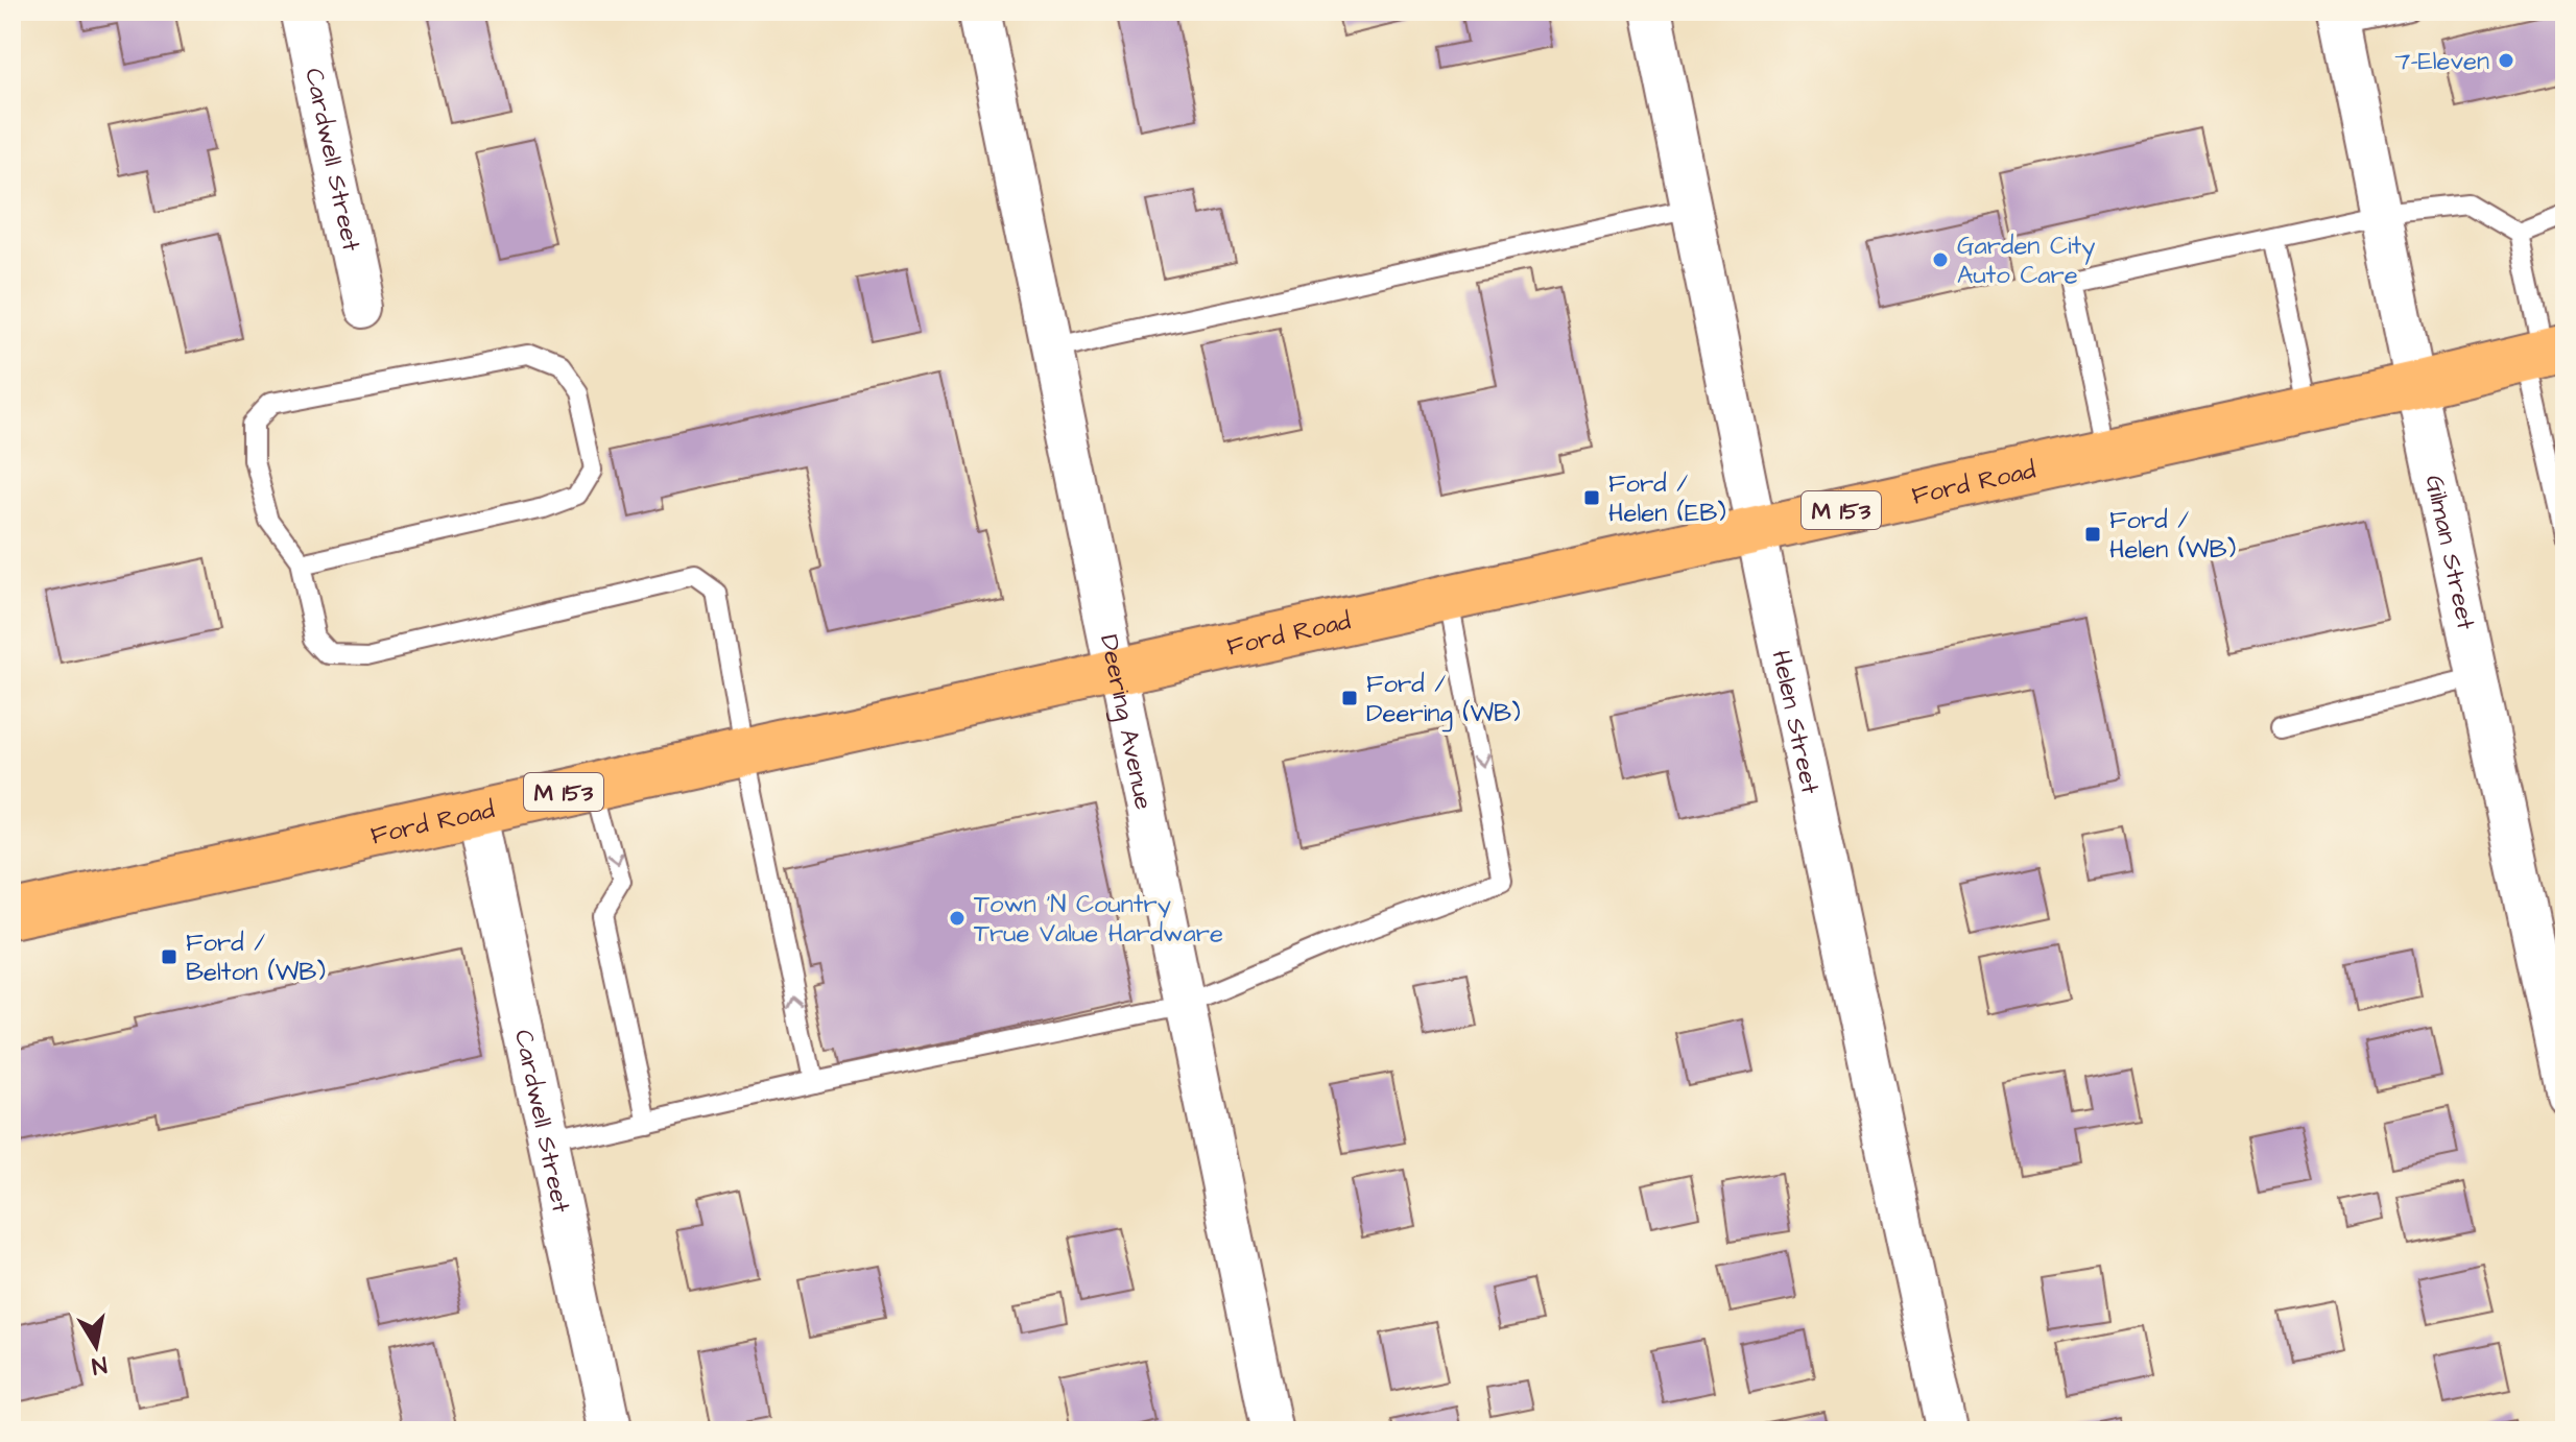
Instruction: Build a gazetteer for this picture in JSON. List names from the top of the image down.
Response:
{
  "streets": {
    "main road": ["Ford Road", "M 153"],
    "street": [
      "Cardwell Street",
      "Gilman Street",
      "Deering Avenue",
      "Helen Street"
    ]
  },
  "crossings": [
    ["Cardwell Street", "Ford Road"],
    ["Ford Road", "Gilman Street"],
    ["Ford Road", "Deering Avenue"],
    ["Ford Road", "Helen Street"]
  ],
  "places": {
    "other": ["7-Eleven", "Garden City Auto Care", "Town 'N Country True Value Hardware"],
    "transit": [
      "Ford / Helen (EB)",
      "Ford / Helen (WB)",
      "Ford / Deering (WB)",
      "Ford / Belton (WB)"
    ]
  },
  "north": "bottom"
}
